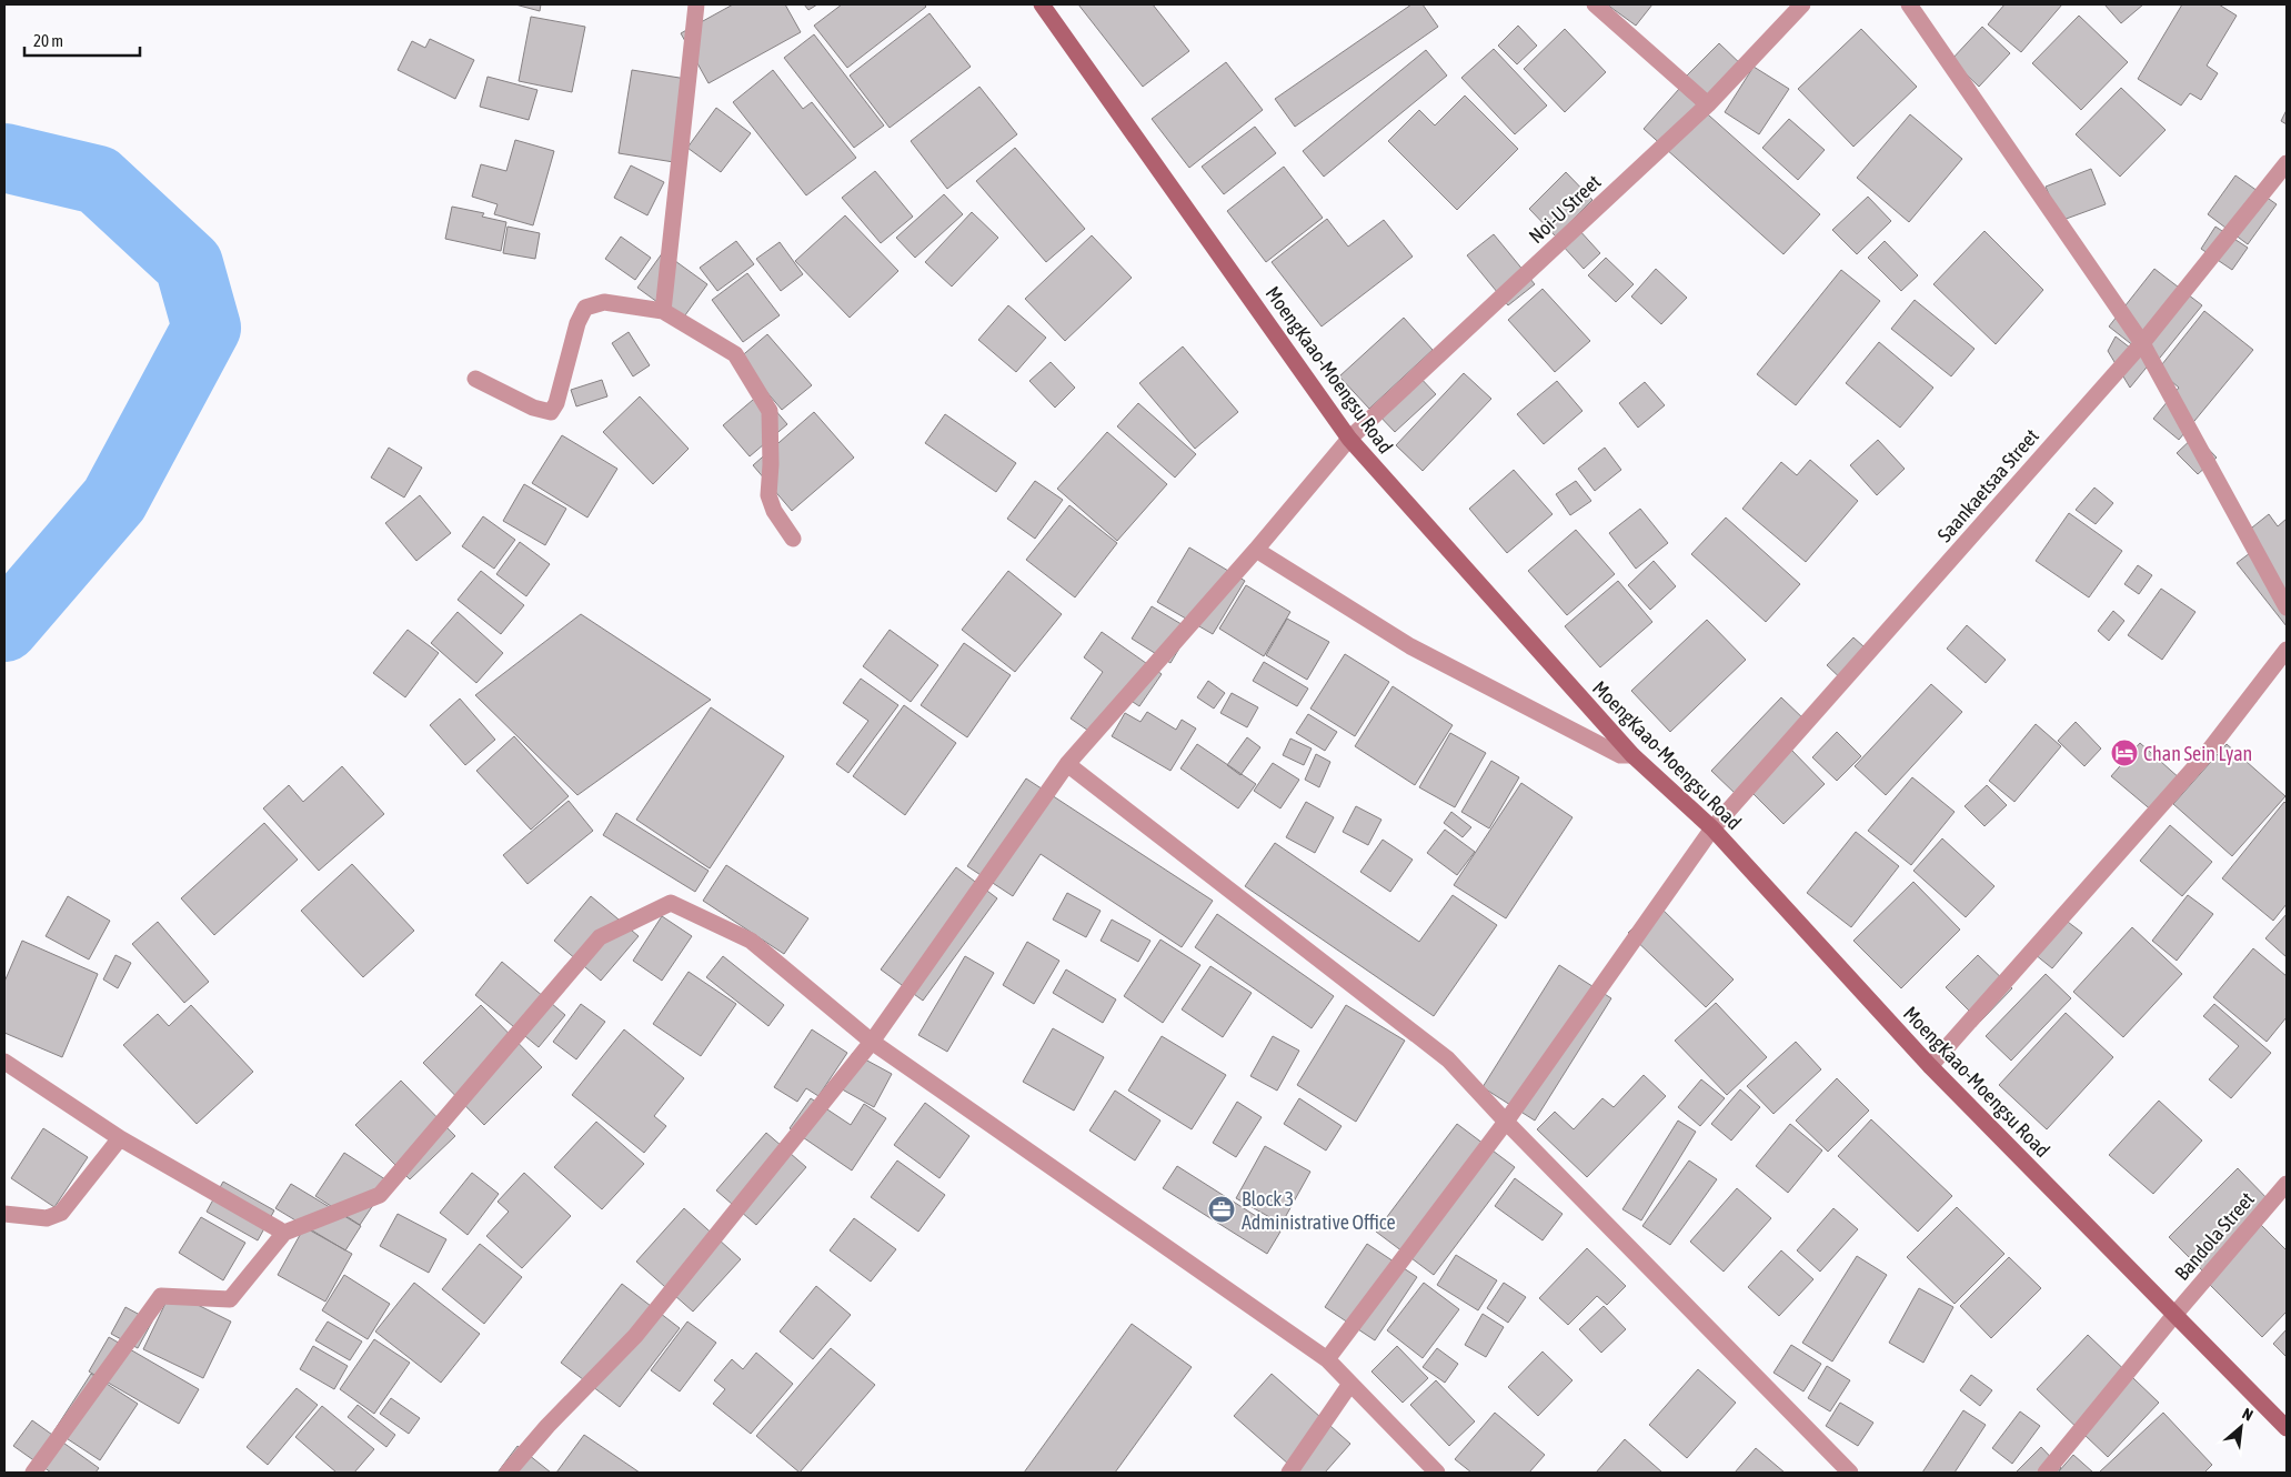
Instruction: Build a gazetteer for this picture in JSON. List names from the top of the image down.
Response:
{
  "streets": {
    "main road": ["MoengKaao-Moengsu Road"],
    "street": ["Noi-U Street", "Saankaetsaa Street", "Bandola Street"]
  },
  "crossings": [
    ["Noi-U Street", "MoengKaao-Moengsu Road"],
    ["MoengKaao-Moengsu Road", "Saankaetsaa Street"],
    ["MoengKaao-Moengsu Road", "Bandola Street"]
  ],
  "places": {
    "hotel": ["Chan Sein Lyan"],
    "office": ["Block 3 Administrative Office"]
  },
  "scale_bar": "20 m",
  "north": "top right"
}
